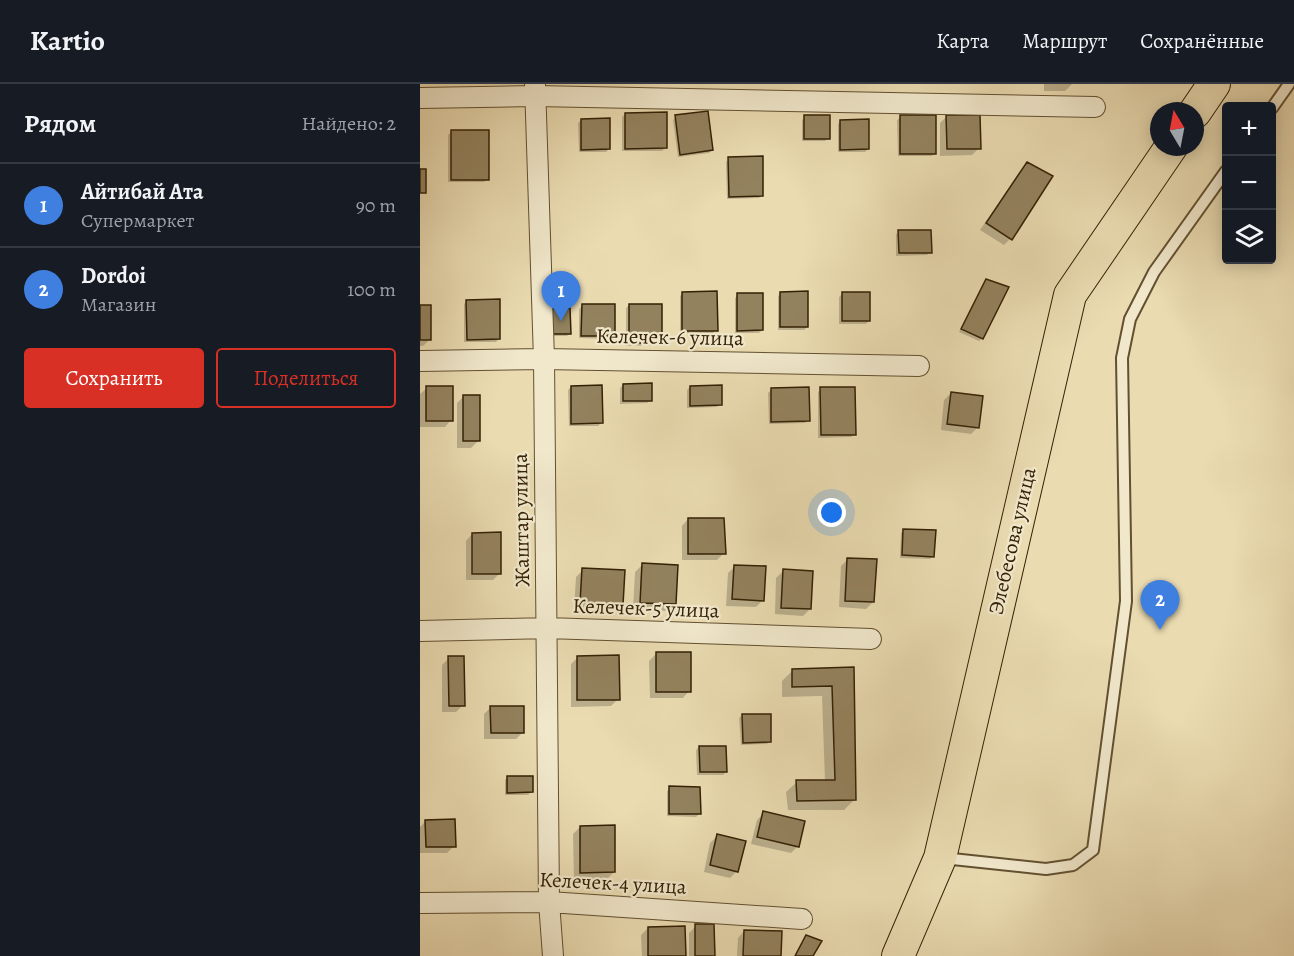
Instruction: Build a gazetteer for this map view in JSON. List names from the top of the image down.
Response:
{
  "streets": {
    "main road": ["Элебесова улица"],
    "street": [
      "Келечек-6 улица",
      "Жаштар улица",
      "Келечек-5 улица",
      "Келечек-4 улица"
    ]
  },
  "crossings": [
    ["Келечек-6 улица", "Жаштар улица"],
    ["Жаштар улица", "Келечек-5 улица"],
    ["Жаштар улица", "Келечек-4 улица"]
  ],
  "north": "top",
  "page": {
    "header": "Kartio",
    "nav": ["Карта", "Маршрут", "Сохранённые"],
    "heading": ["Рядом", "Найдено: 2"],
    "map_buttons": ["+", "−"],
    "list": [
      {
        "mark": "1",
        "name": "Айтибай Ата",
        "note": "Супермаркет",
        "value": "90 m"
      },
      {
        "mark": "2",
        "name": "Dordoi",
        "note": "Магазин",
        "value": "100 m"
      }
    ],
    "pins": ["1", "2"],
    "buttons": ["Сохранить", "Поделиться"]
  }
}
